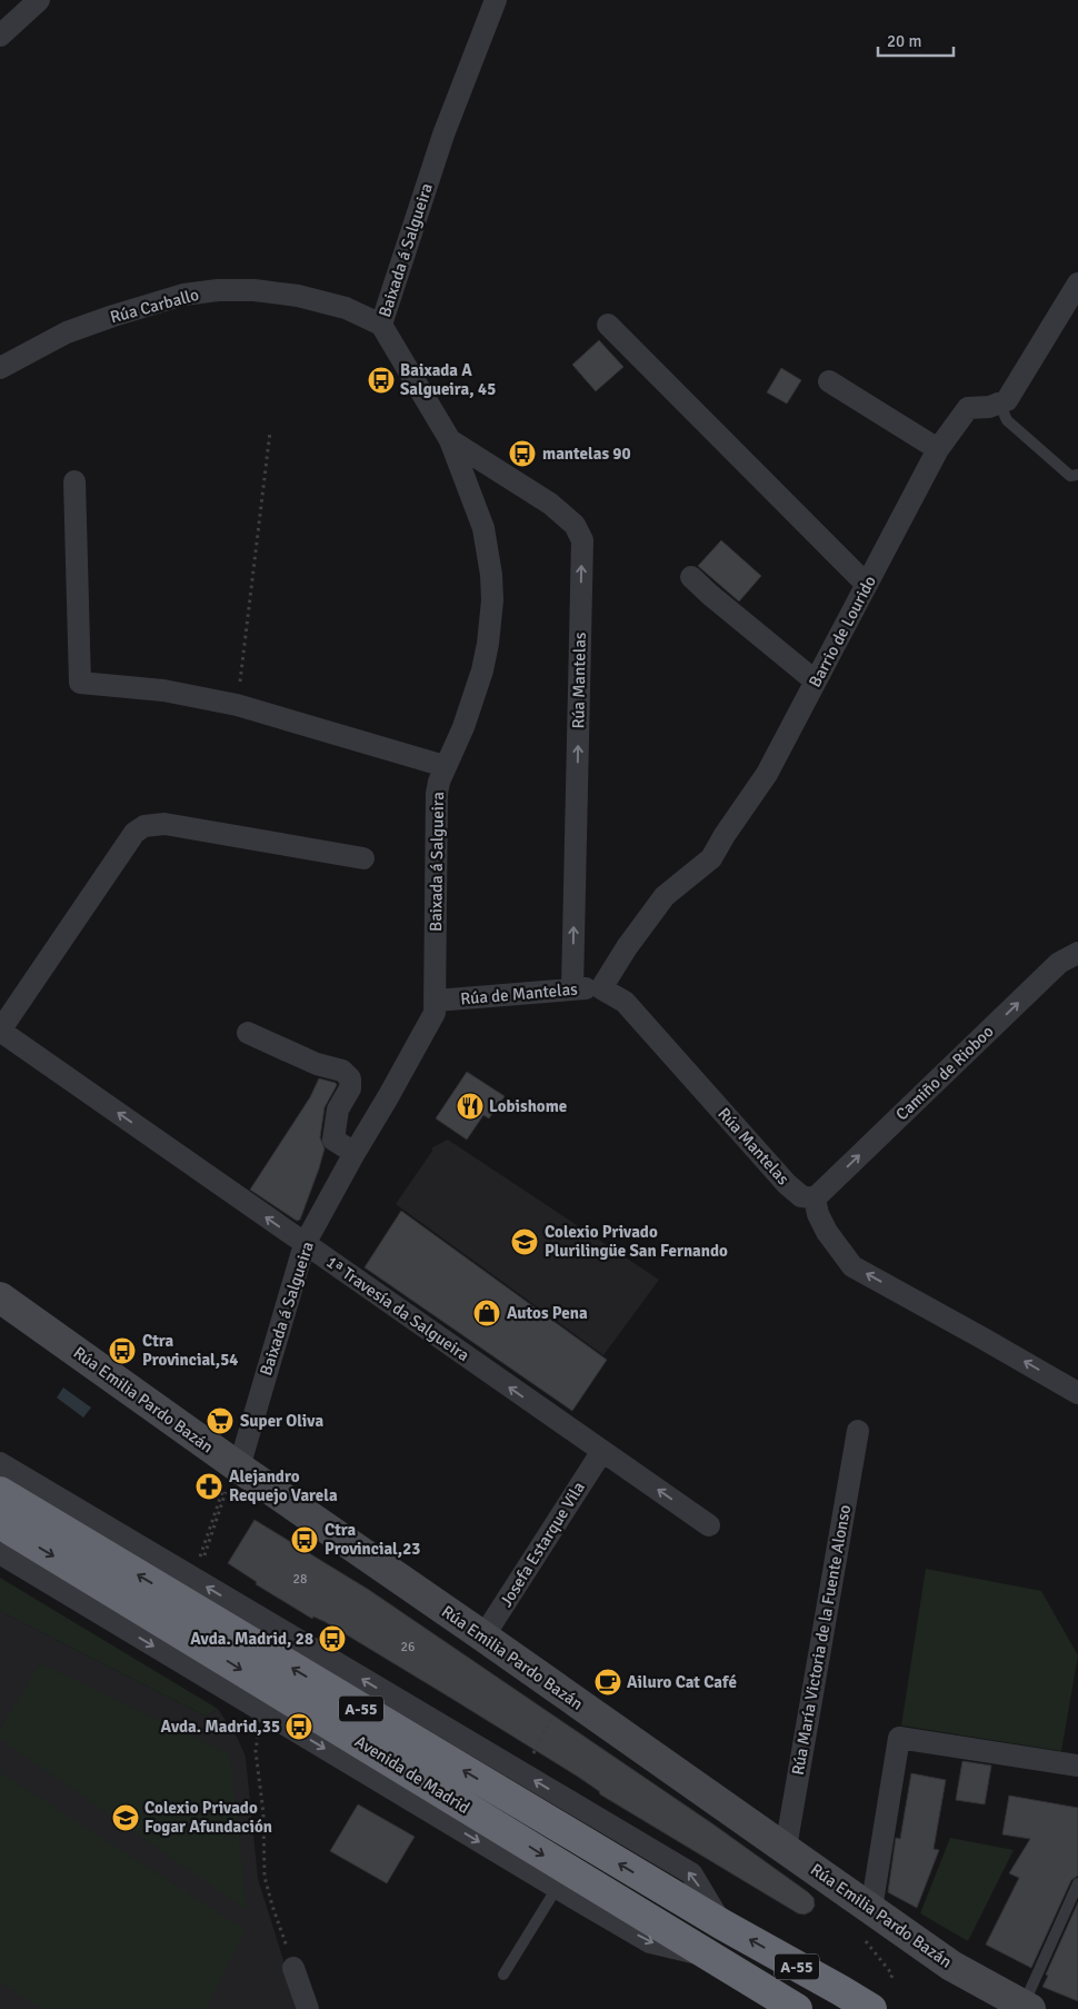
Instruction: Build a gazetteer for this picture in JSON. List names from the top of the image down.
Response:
{
  "streets": {
    "highway": ["A-55", "Avenida de Madrid"],
    "street": [
      "Baixada á Salgueira",
      "Rúa Carballo",
      "Barrio de Lourido",
      "Rúa Mantelas",
      "Rúa de Mantelas",
      "Camiño de Rioboo",
      "1ª Travesía da Salgueira",
      "Rúa Emilia Pardo Bazán",
      "Josefa Estarque Vila",
      "Rúa María Victoria de la Fuente Alonso"
    ]
  },
  "crossings": [
    ["Baixada á Salgueira", "Rúa Carballo"],
    ["Baixada á Salgueira", "Rúa Mantelas"],
    ["Baixada á Salgueira", "Rúa de Mantelas"],
    ["Baixada á Salgueira", "1ª Travesía da Salgueira"],
    ["Baixada á Salgueira", "Rúa Emilia Pardo Bazán"],
    ["Barrio de Lourido", "Rúa Mantelas"],
    ["Barrio de Lourido", "Rúa de Mantelas"],
    ["Rúa Mantelas", "Rúa de Mantelas"],
    ["Rúa Mantelas", "Camiño de Rioboo"],
    ["1ª Travesía da Salgueira", "Josefa Estarque Vila"],
    ["Rúa Emilia Pardo Bazán", "Josefa Estarque Vila"],
    ["Rúa Emilia Pardo Bazán", "Rúa María Victoria de la Fuente Alonso"]
  ],
  "one_way": ["Rúa Mantelas", "Camiño de Rioboo"],
  "places": {
    "bus stop": [
      "Baixada A Salgueira, 45",
      "mantelas 90",
      "Ctra Provincial,54",
      "Ctra Provincial,23",
      "Avda. Madrid, 28",
      "Avda. Madrid,35"
    ],
    "restaurant": ["Lobishome"],
    "school or university": ["Colexio Privado Plurilingüe San Fernando", "Colexio Privado Fogar Afundación"],
    "shop": ["Autos Pena"],
    "supermarket": ["Super Oliva"],
    "pharmacy": ["Alejandro Requejo Varela"],
    "cafe": ["Ailuro Cat Café"]
  },
  "house_numbers": ["28", "26"],
  "scale_bar": "20 m"
}
